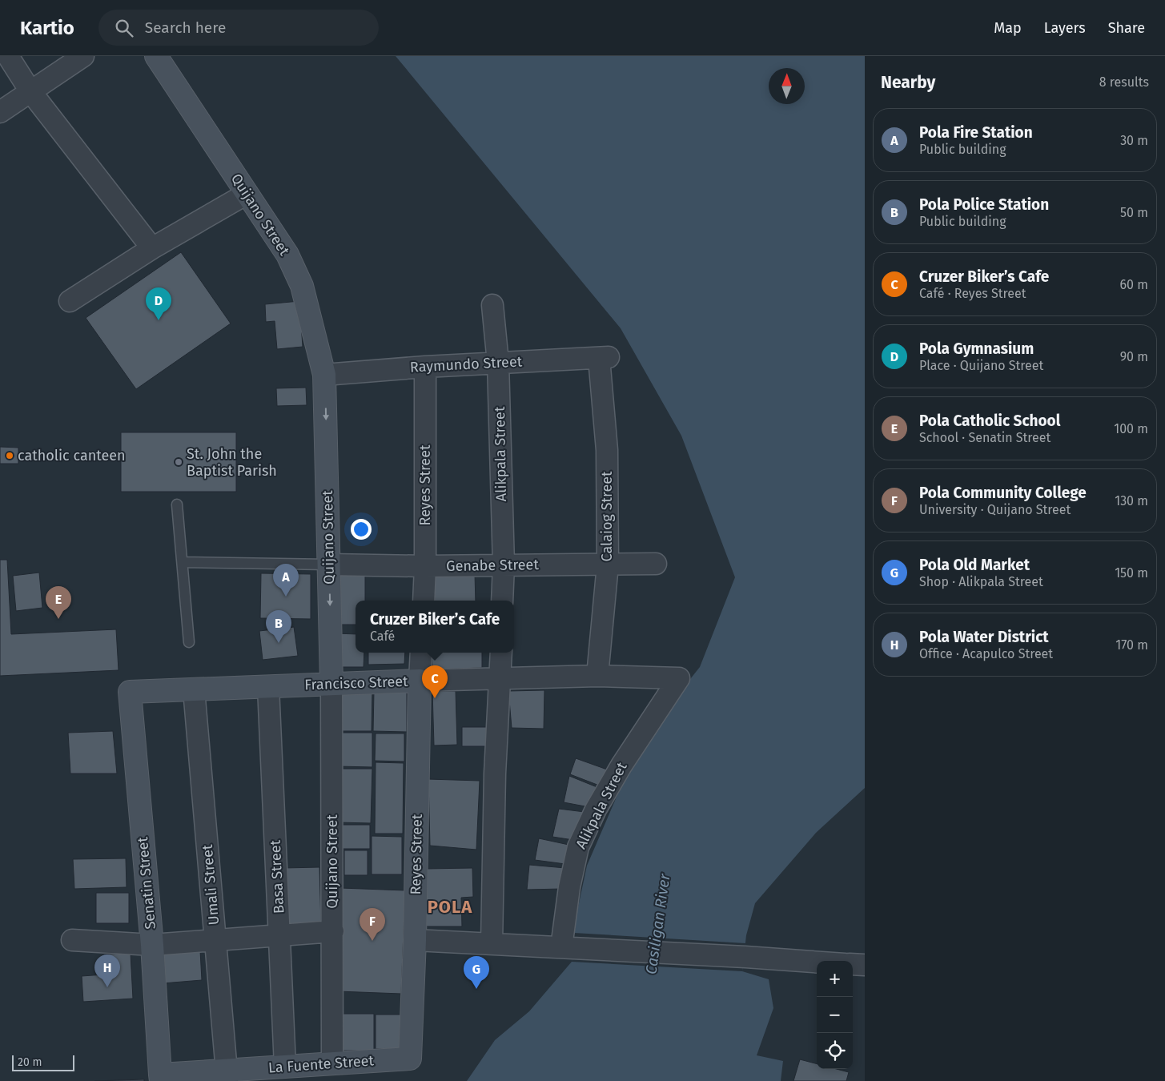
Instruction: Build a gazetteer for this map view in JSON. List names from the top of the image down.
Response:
{
  "streets": {
    "main road": [
      "Quijano Street",
      "Reyes Street",
      "Francisco Street",
      "Senatin Street",
      "La Fuente Street"
    ],
    "street": [
      "Raymundo Street",
      "Alikpala Street",
      "Calaiog Street",
      "Genabe Street",
      "Basa Street",
      "Umali Street"
    ]
  },
  "crossings": [
    ["Quijano Street", "Raymundo Street"],
    ["Quijano Street", "Genabe Street"],
    ["Quijano Street", "Francisco Street"],
    ["Quijano Street", "La Fuente Street"],
    ["Raymundo Street", "Alikpala Street"],
    ["Raymundo Street", "Reyes Street"],
    ["Raymundo Street", "Calaiog Street"],
    ["Alikpala Street", "Genabe Street"],
    ["Alikpala Street", "Francisco Street"],
    ["Reyes Street", "Genabe Street"],
    ["Reyes Street", "Francisco Street"],
    ["Reyes Street", "La Fuente Street"],
    ["Calaiog Street", "Genabe Street"],
    ["Calaiog Street", "Francisco Street"],
    ["Francisco Street", "Basa Street"],
    ["Francisco Street", "Senatin Street"],
    ["Francisco Street", "Umali Street"],
    ["Basa Street", "La Fuente Street"],
    ["Senatin Street", "La Fuente Street"],
    ["Umali Street", "La Fuente Street"]
  ],
  "districts": ["POLA"],
  "water": ["Casiligan River"],
  "places": ["catholic canteen", "St. John the Baptist Parish"],
  "scale_bar": "20 m",
  "north": "top",
  "page": {
    "header": "Kartio",
    "search": "Search here",
    "nav": ["Map", "Layers", "Share"],
    "heading": ["Nearby", "8 results"],
    "list": [
      {
        "mark": "A",
        "name": "Pola Fire Station",
        "note": "Public building",
        "value": "30 m"
      },
      {
        "mark": "B",
        "name": "Pola Police Station",
        "note": "Public building",
        "value": "50 m"
      },
      {
        "mark": "C",
        "name": "Cruzer Biker’s Cafe",
        "note": "Café · Reyes Street",
        "value": "60 m"
      },
      {
        "mark": "D",
        "name": "Pola Gymnasium",
        "note": "Place · Quijano Street",
        "value": "90 m"
      },
      {
        "mark": "E",
        "name": "Pola Catholic School",
        "note": "School · Senatin Street",
        "value": "100 m"
      },
      {
        "mark": "F",
        "name": "Pola Community College",
        "note": "University · Quijano Street",
        "value": "130 m"
      },
      {
        "mark": "G",
        "name": "Pola Old Market",
        "note": "Shop · Alikpala Street",
        "value": "150 m"
      },
      {
        "mark": "H",
        "name": "Pola Water District",
        "note": "Office · Acapulco Street",
        "value": "170 m"
      }
    ],
    "pins": [
      "D",
      "A",
      "E",
      "B",
      "C",
      "F",
      "H",
      "G"
    ],
    "popup": ["Cruzer Biker’s Cafe", "Café"],
    "map_buttons": ["+", "−"],
    "scale": "20 m"
  }
}
